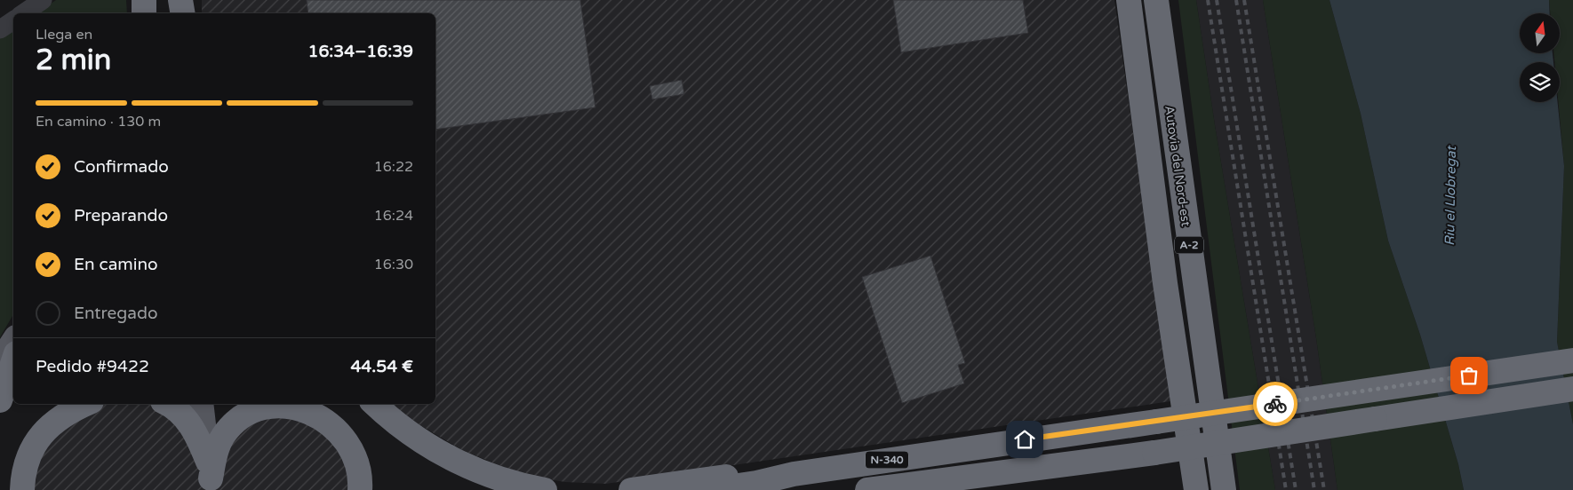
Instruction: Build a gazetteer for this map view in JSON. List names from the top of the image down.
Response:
{
  "streets": {
    "highway": ["Autovia del Nord-est", "A-2", "N-340"]
  },
  "water": ["Riu el Llobregat"],
  "north": "top",
  "page": {
    "heading": ["2 min", "Llega en", "16:34–16:39"],
    "panel": ["Pedido #9422", "44.54 €"],
    "bar": "En camino · 130 m",
    "list": [
      ["Confirmado", "16:22"],
      ["Preparando", "16:24"],
      ["En camino", "16:30"],
      "Entregado"
    ]
  }
}
